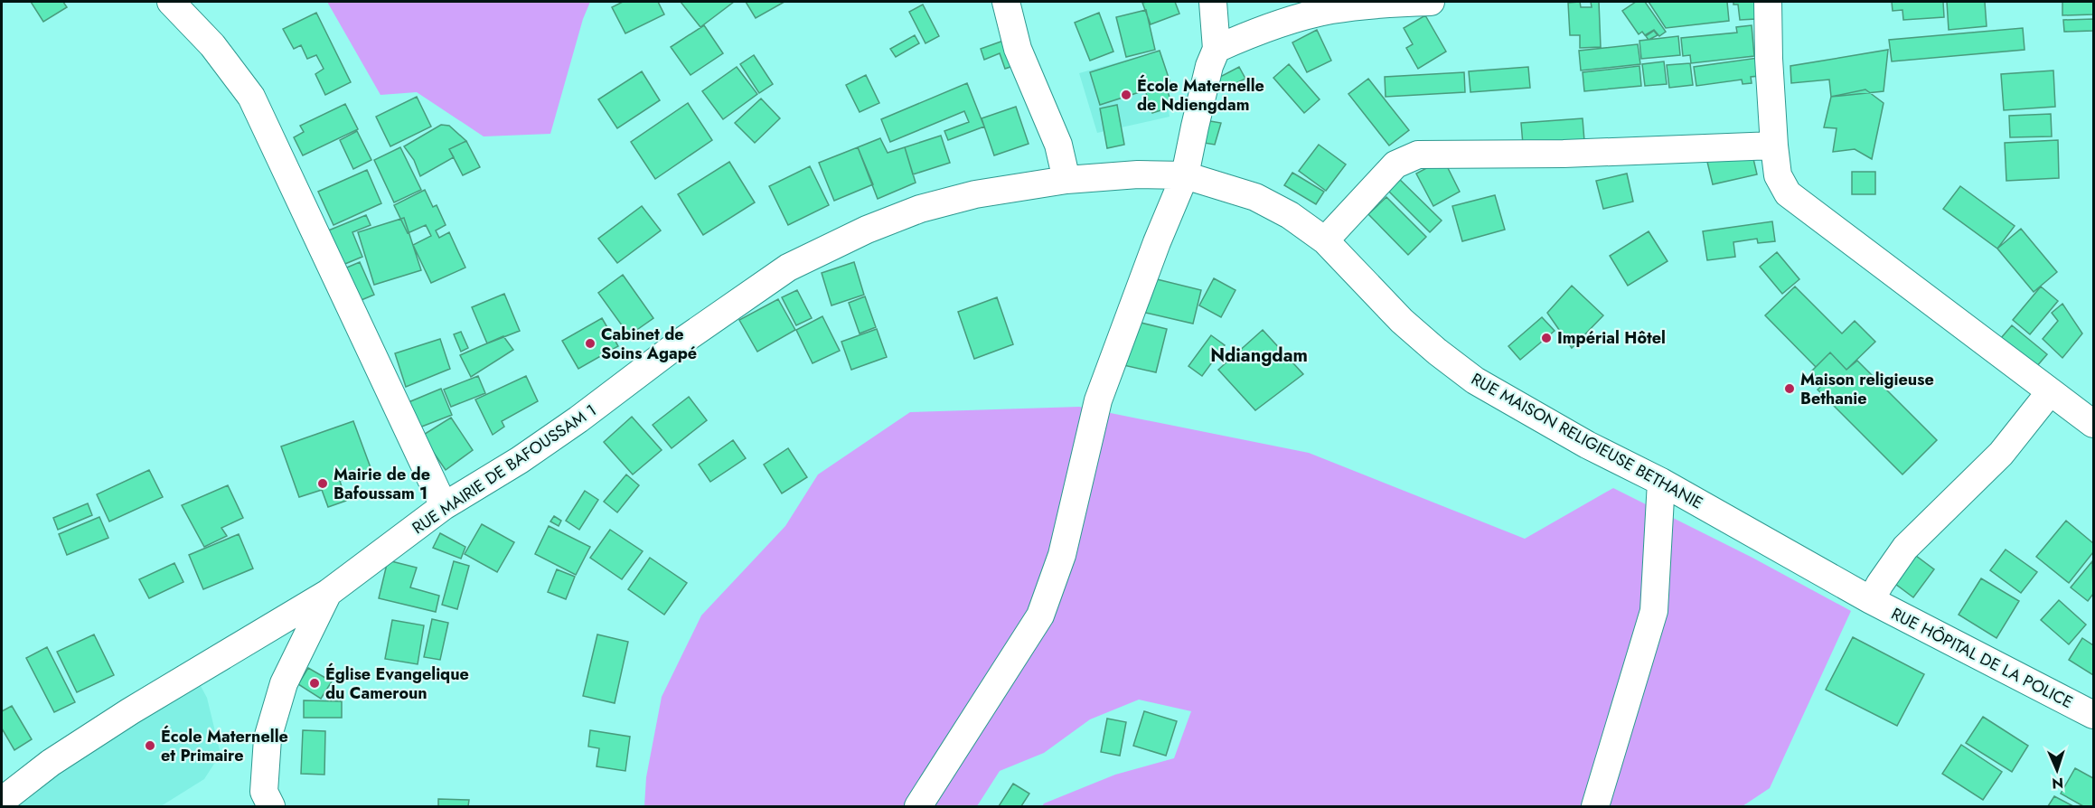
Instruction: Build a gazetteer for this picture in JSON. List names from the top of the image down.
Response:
{
  "streets": {
    "street": ["RUE MAISON RELIGIEUSE BETHANIE", "RUE MAIRIE DE BAFOUSSAM 1", "RUE HÔPITAL DE LA POLICE"]
  },
  "crossings": [
    ["RUE MAISON RELIGIEUSE BETHANIE", "RUE MAIRIE DE BAFOUSSAM 1"],
    ["RUE MAISON RELIGIEUSE BETHANIE", "RUE HÔPITAL DE LA POLICE"]
  ],
  "districts": ["Ndiangdam"],
  "places": [
    "École Maternelle de Ndiengdam",
    "Impérial Hôtel",
    "Cabinet de Soins Agapé",
    "Maison religieuse Bethanie",
    "Mairie de de Bafoussam 1",
    "Église Evangelique du Cameroun",
    "École Maternelle et Primaire"
  ],
  "north": "bottom"
}
